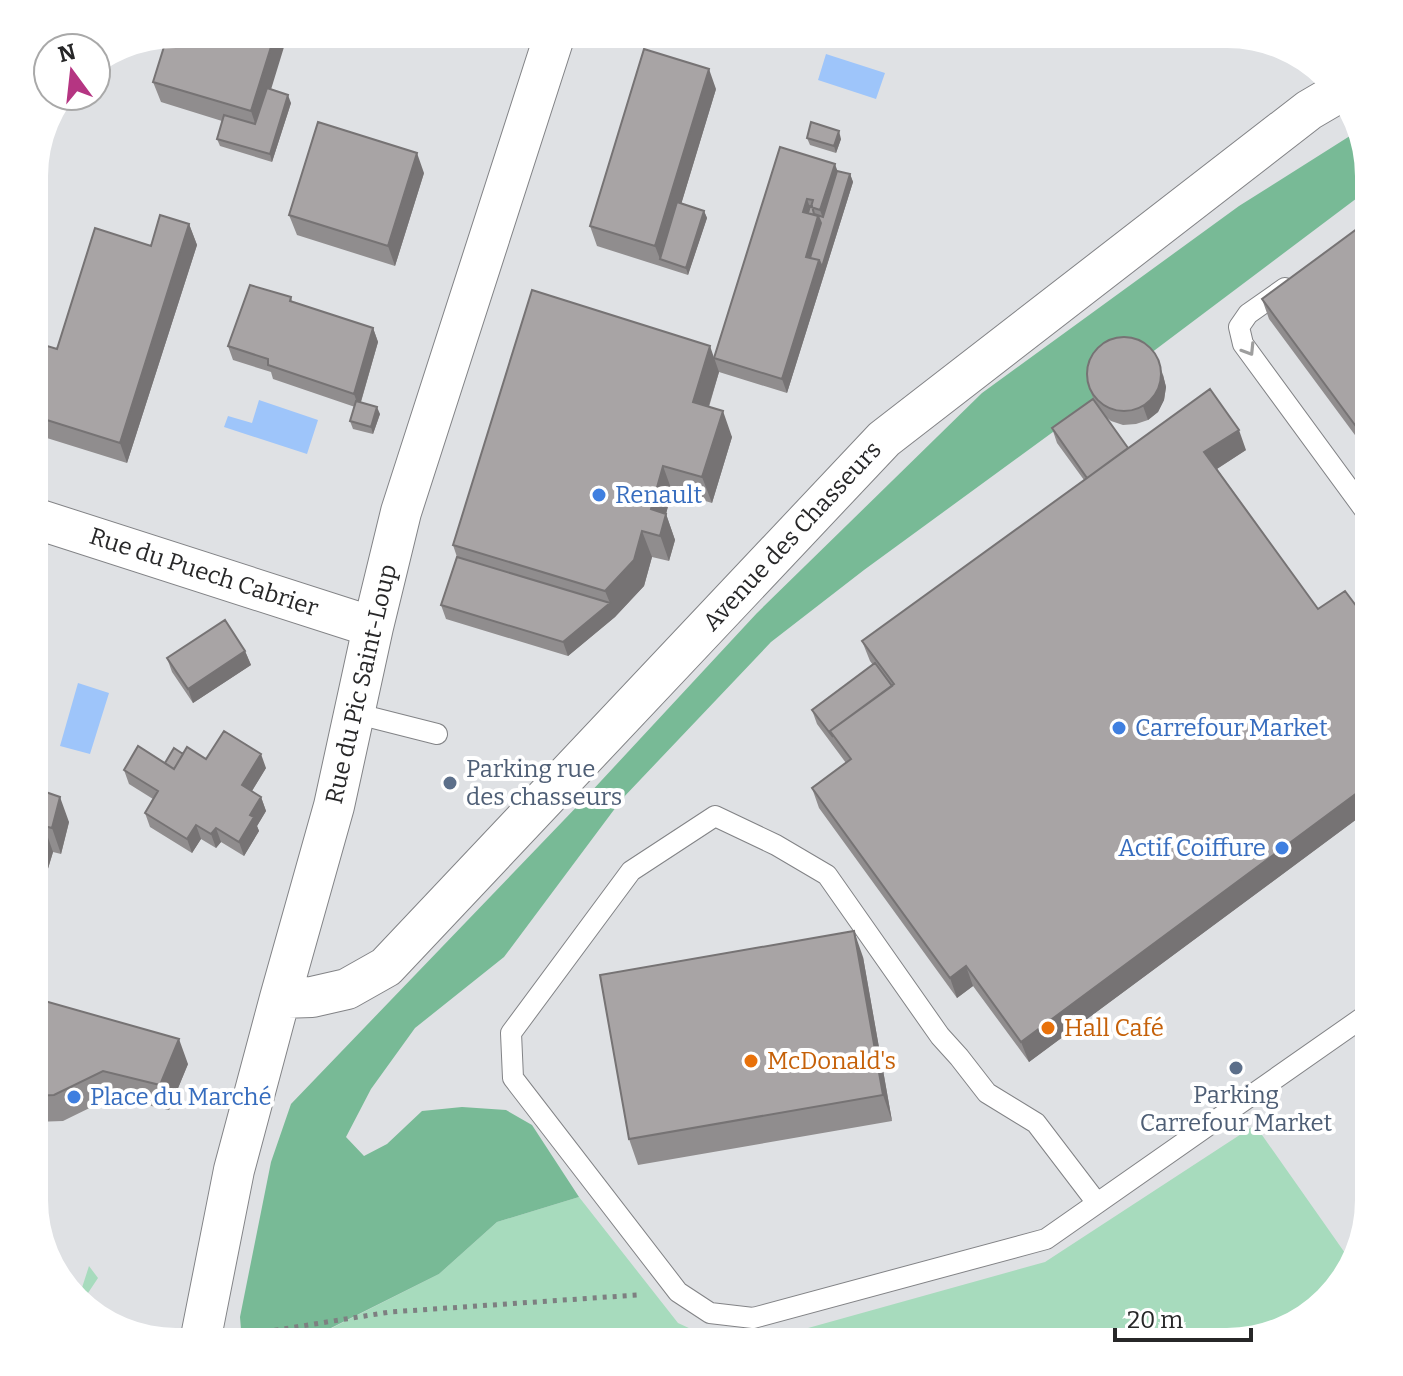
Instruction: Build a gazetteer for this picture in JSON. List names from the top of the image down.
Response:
{
  "streets": {
    "street": ["Avenue des Chasseurs", "Rue du Puech Cabrier", "Rue du Pic Saint-Loup"]
  },
  "crossings": [
    ["Avenue des Chasseurs", "Rue du Pic Saint-Loup"],
    ["Rue du Puech Cabrier", "Rue du Pic Saint-Loup"]
  ],
  "places": [
    "Renault",
    "Carrefour Market",
    "Parking rue des chasseurs",
    "Actif Coiffure",
    "Hall Café",
    "McDonald's",
    "Parking Carrefour Market",
    "Place du Marché"
  ],
  "scale_bar": "20 m",
  "north": "top"
}
